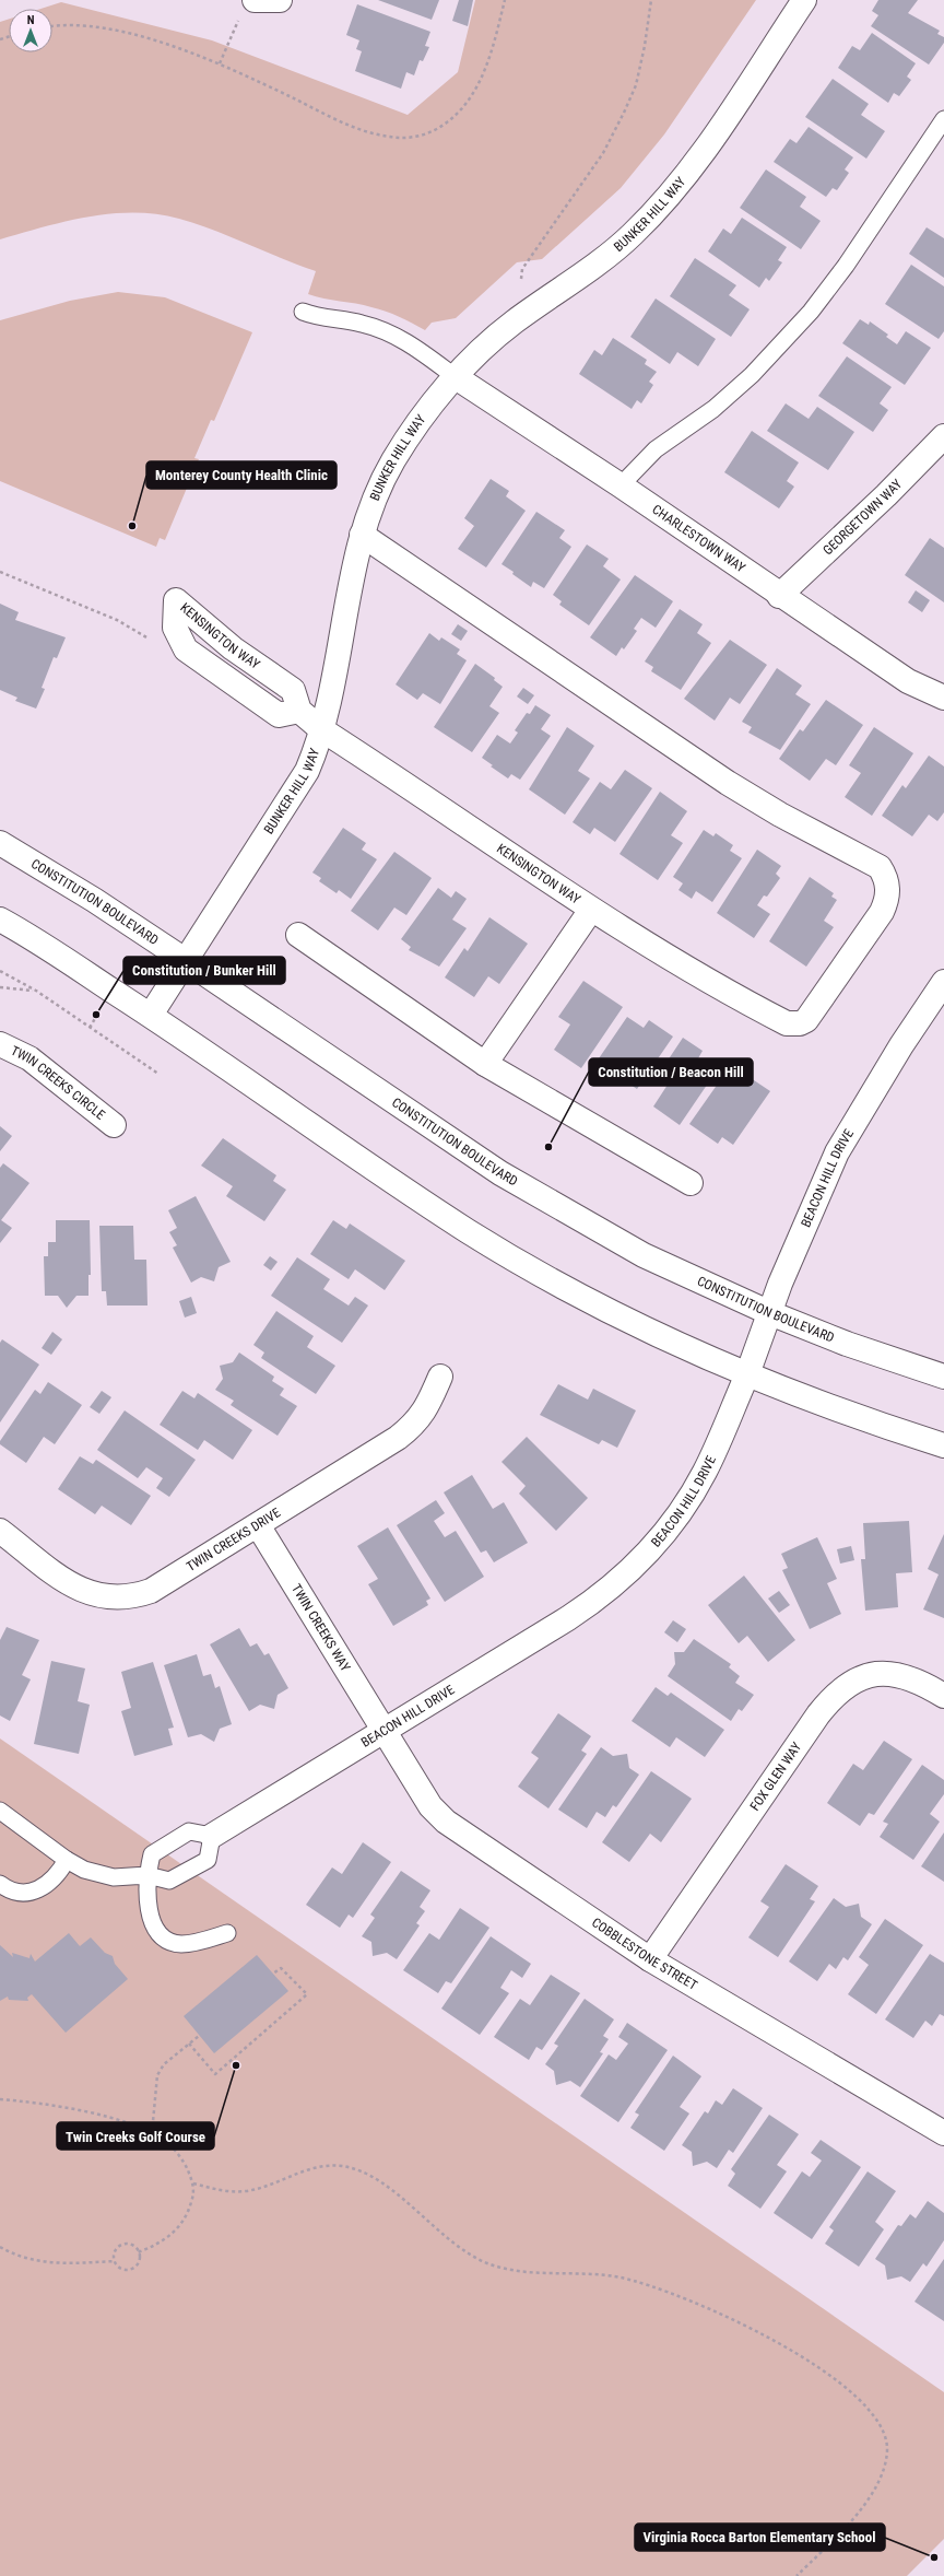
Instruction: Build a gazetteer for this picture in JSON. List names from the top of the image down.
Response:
{
  "streets": {
    "street": [
      "BUNKER HILL WAY",
      "GEORGETOWN WAY",
      "CHARLESTOWN WAY",
      "KENSINGTON WAY",
      "CONSTITUTION BOULEVARD",
      "TWIN CREEKS CIRCLE",
      "BEACON HILL DRIVE",
      "TWIN CREEKS DRIVE",
      "TWIN CREEKS WAY",
      "FOX GLEN WAY",
      "COBBLESTONE STREET"
    ]
  },
  "crossings": [
    ["BUNKER HILL WAY", "CHARLESTOWN WAY"],
    ["BUNKER HILL WAY", "KENSINGTON WAY"],
    ["BUNKER HILL WAY", "CONSTITUTION BOULEVARD"],
    ["GEORGETOWN WAY", "CHARLESTOWN WAY"],
    ["CONSTITUTION BOULEVARD", "BEACON HILL DRIVE"],
    ["BEACON HILL DRIVE", "TWIN CREEKS WAY"],
    ["BEACON HILL DRIVE", "COBBLESTONE STREET"],
    ["TWIN CREEKS DRIVE", "TWIN CREEKS WAY"],
    ["TWIN CREEKS WAY", "COBBLESTONE STREET"],
    ["FOX GLEN WAY", "COBBLESTONE STREET"]
  ],
  "places": [
    "Monterey County Health Clinic",
    "Constitution / Bunker Hill",
    "Constitution / Beacon Hill",
    "Twin Creeks Golf Course",
    "Virginia Rocca Barton Elementary School"
  ],
  "north": "top"
}
